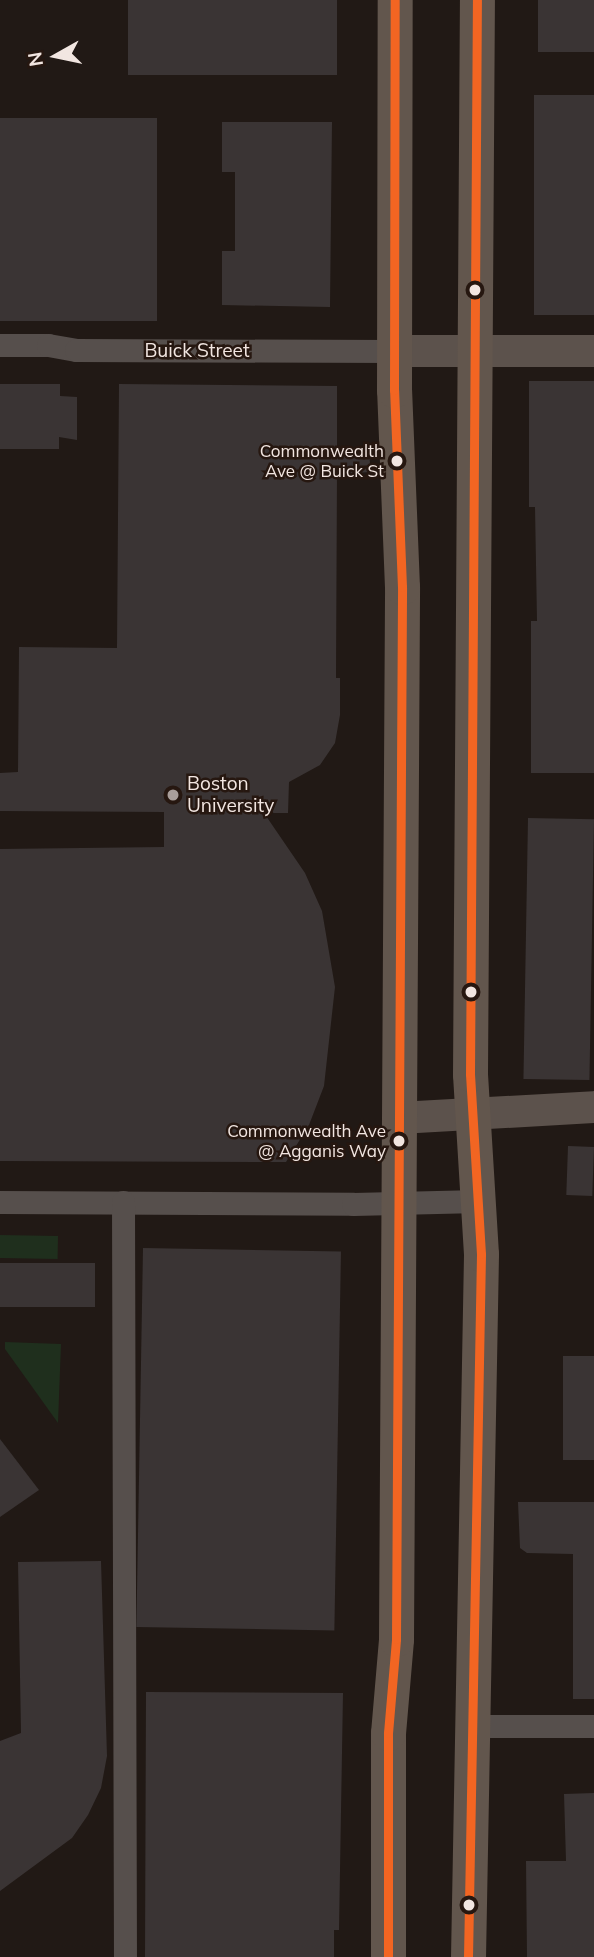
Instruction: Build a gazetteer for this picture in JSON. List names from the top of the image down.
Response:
{
  "streets": {
    "street": ["Buick Street"]
  },
  "places": ["Commonwealth Ave @ Buick St", "Boston University", "Commonwealth Ave @ Agganis Way"],
  "north": "left"
}
